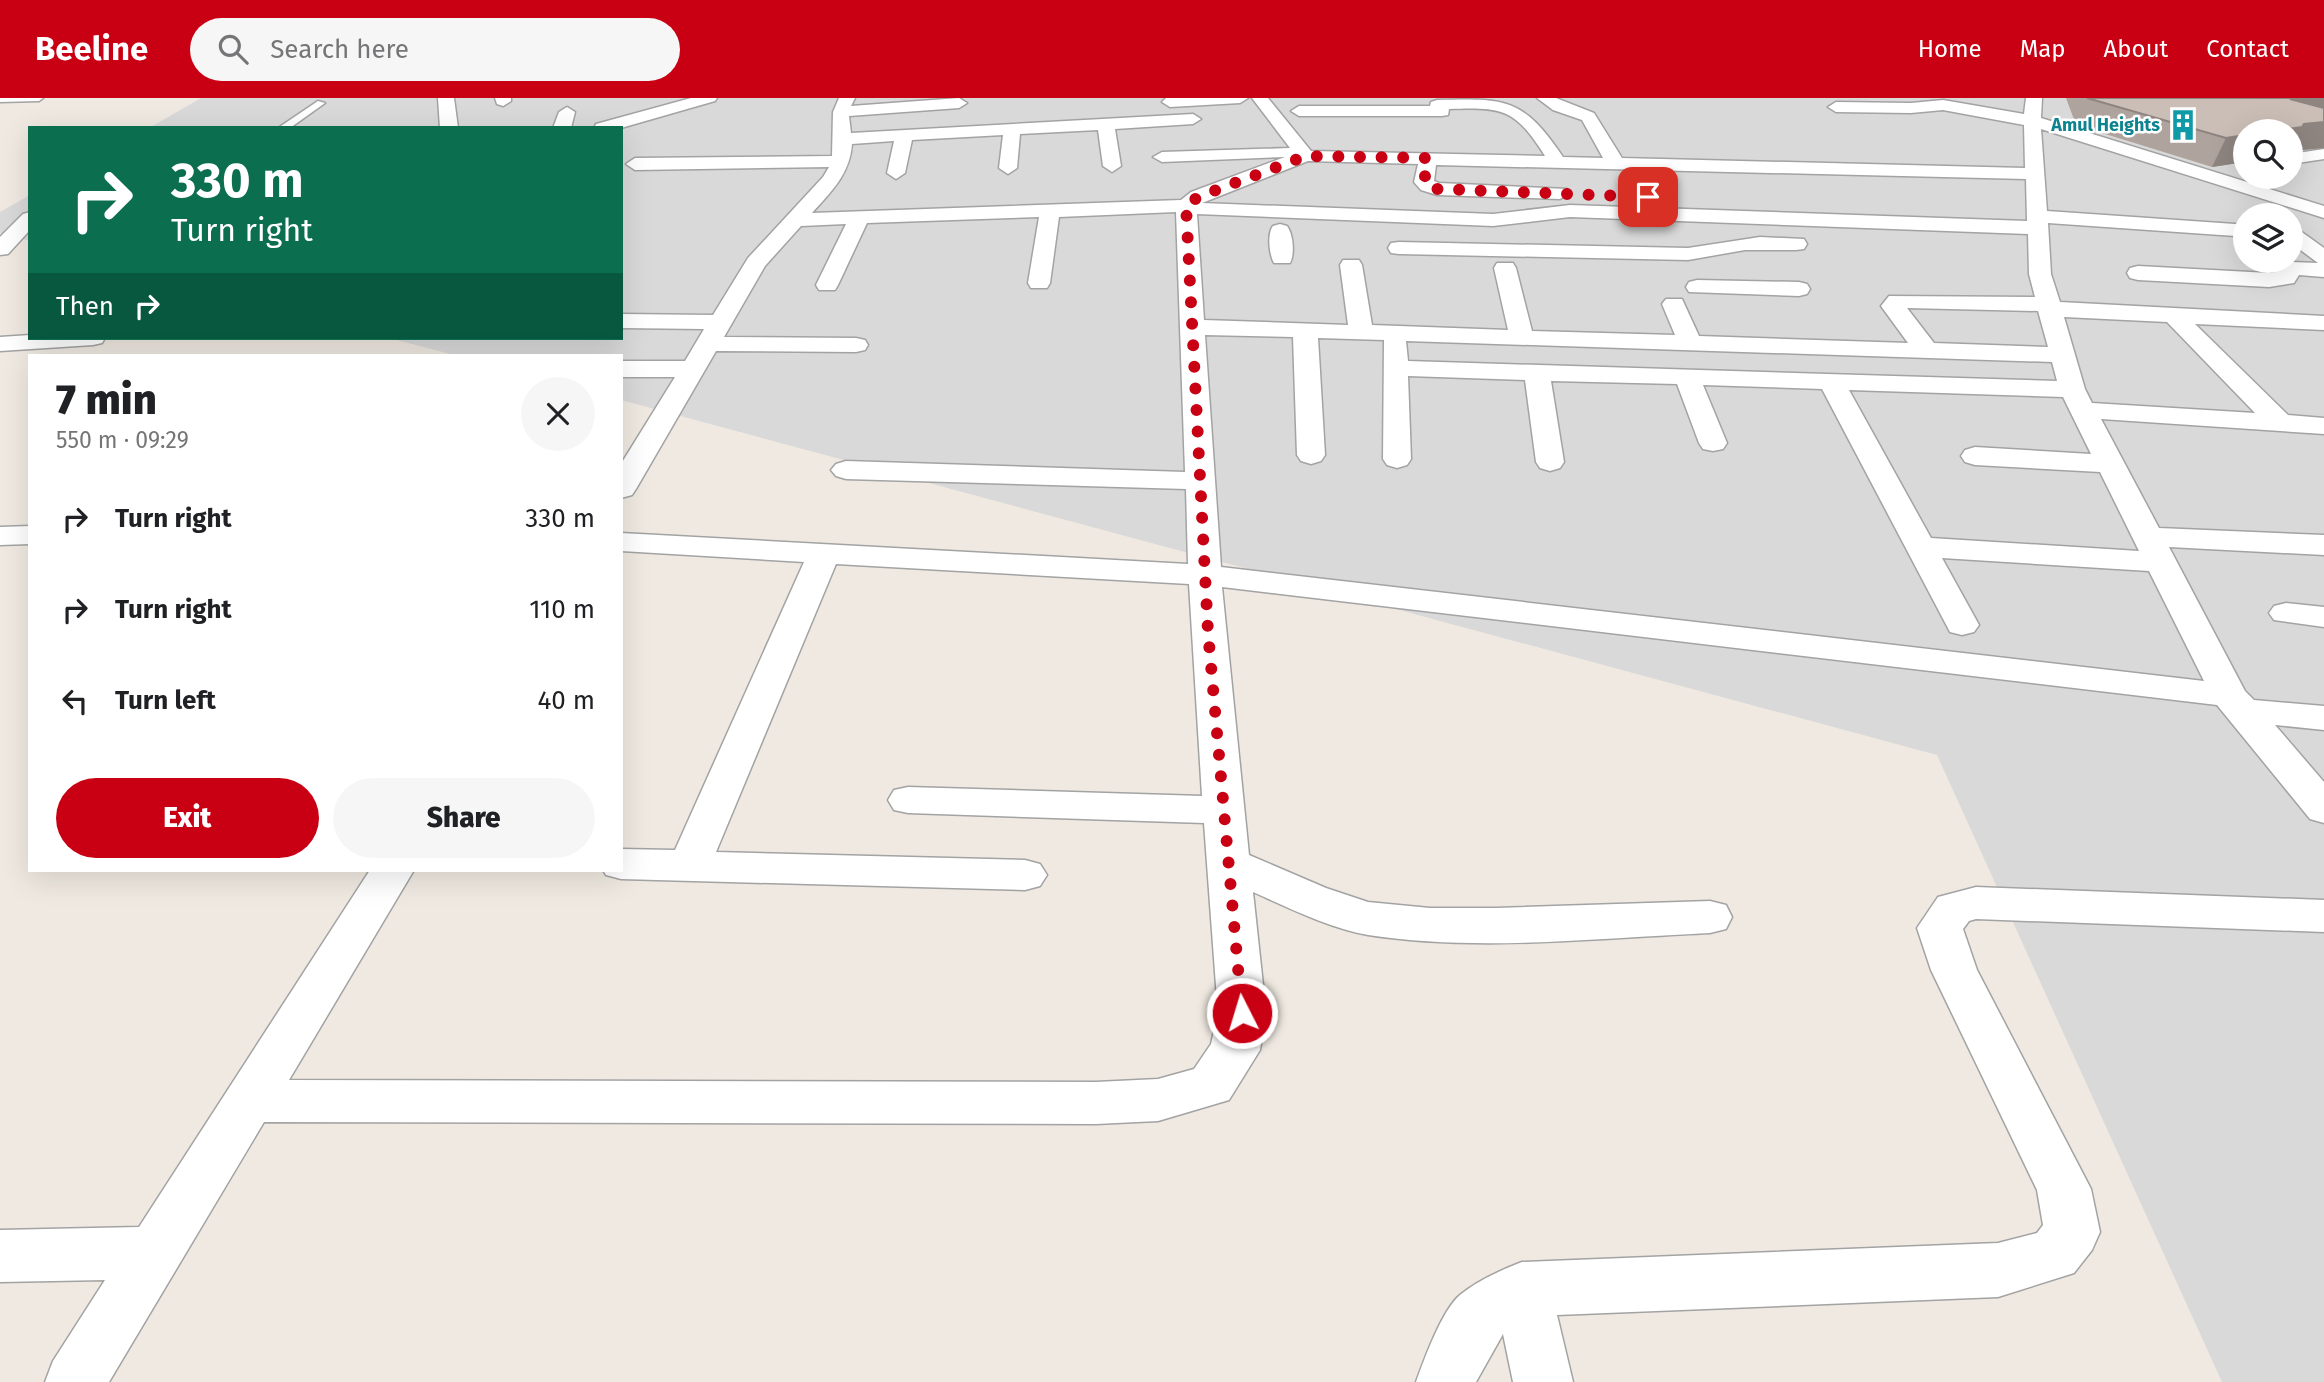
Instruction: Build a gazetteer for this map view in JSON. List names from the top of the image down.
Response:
{
  "places": {
    "building": ["Amul Heights"]
  },
  "page": {
    "header": "Beeline",
    "search": "Search here",
    "nav": [
      "Home",
      "Map",
      "About",
      "Contact"
    ],
    "turn": ["330 m", "Turn right"],
    "then": "Then",
    "heading": ["7 min", "550 m · 09:29"],
    "list": [
      {
        "name": "Turn right",
        "value": "330 m"
      },
      {
        "name": "Turn right",
        "value": "110 m"
      },
      {
        "name": "Turn left",
        "value": "40 m"
      }
    ],
    "buttons": ["Exit", "Share"]
  }
}
